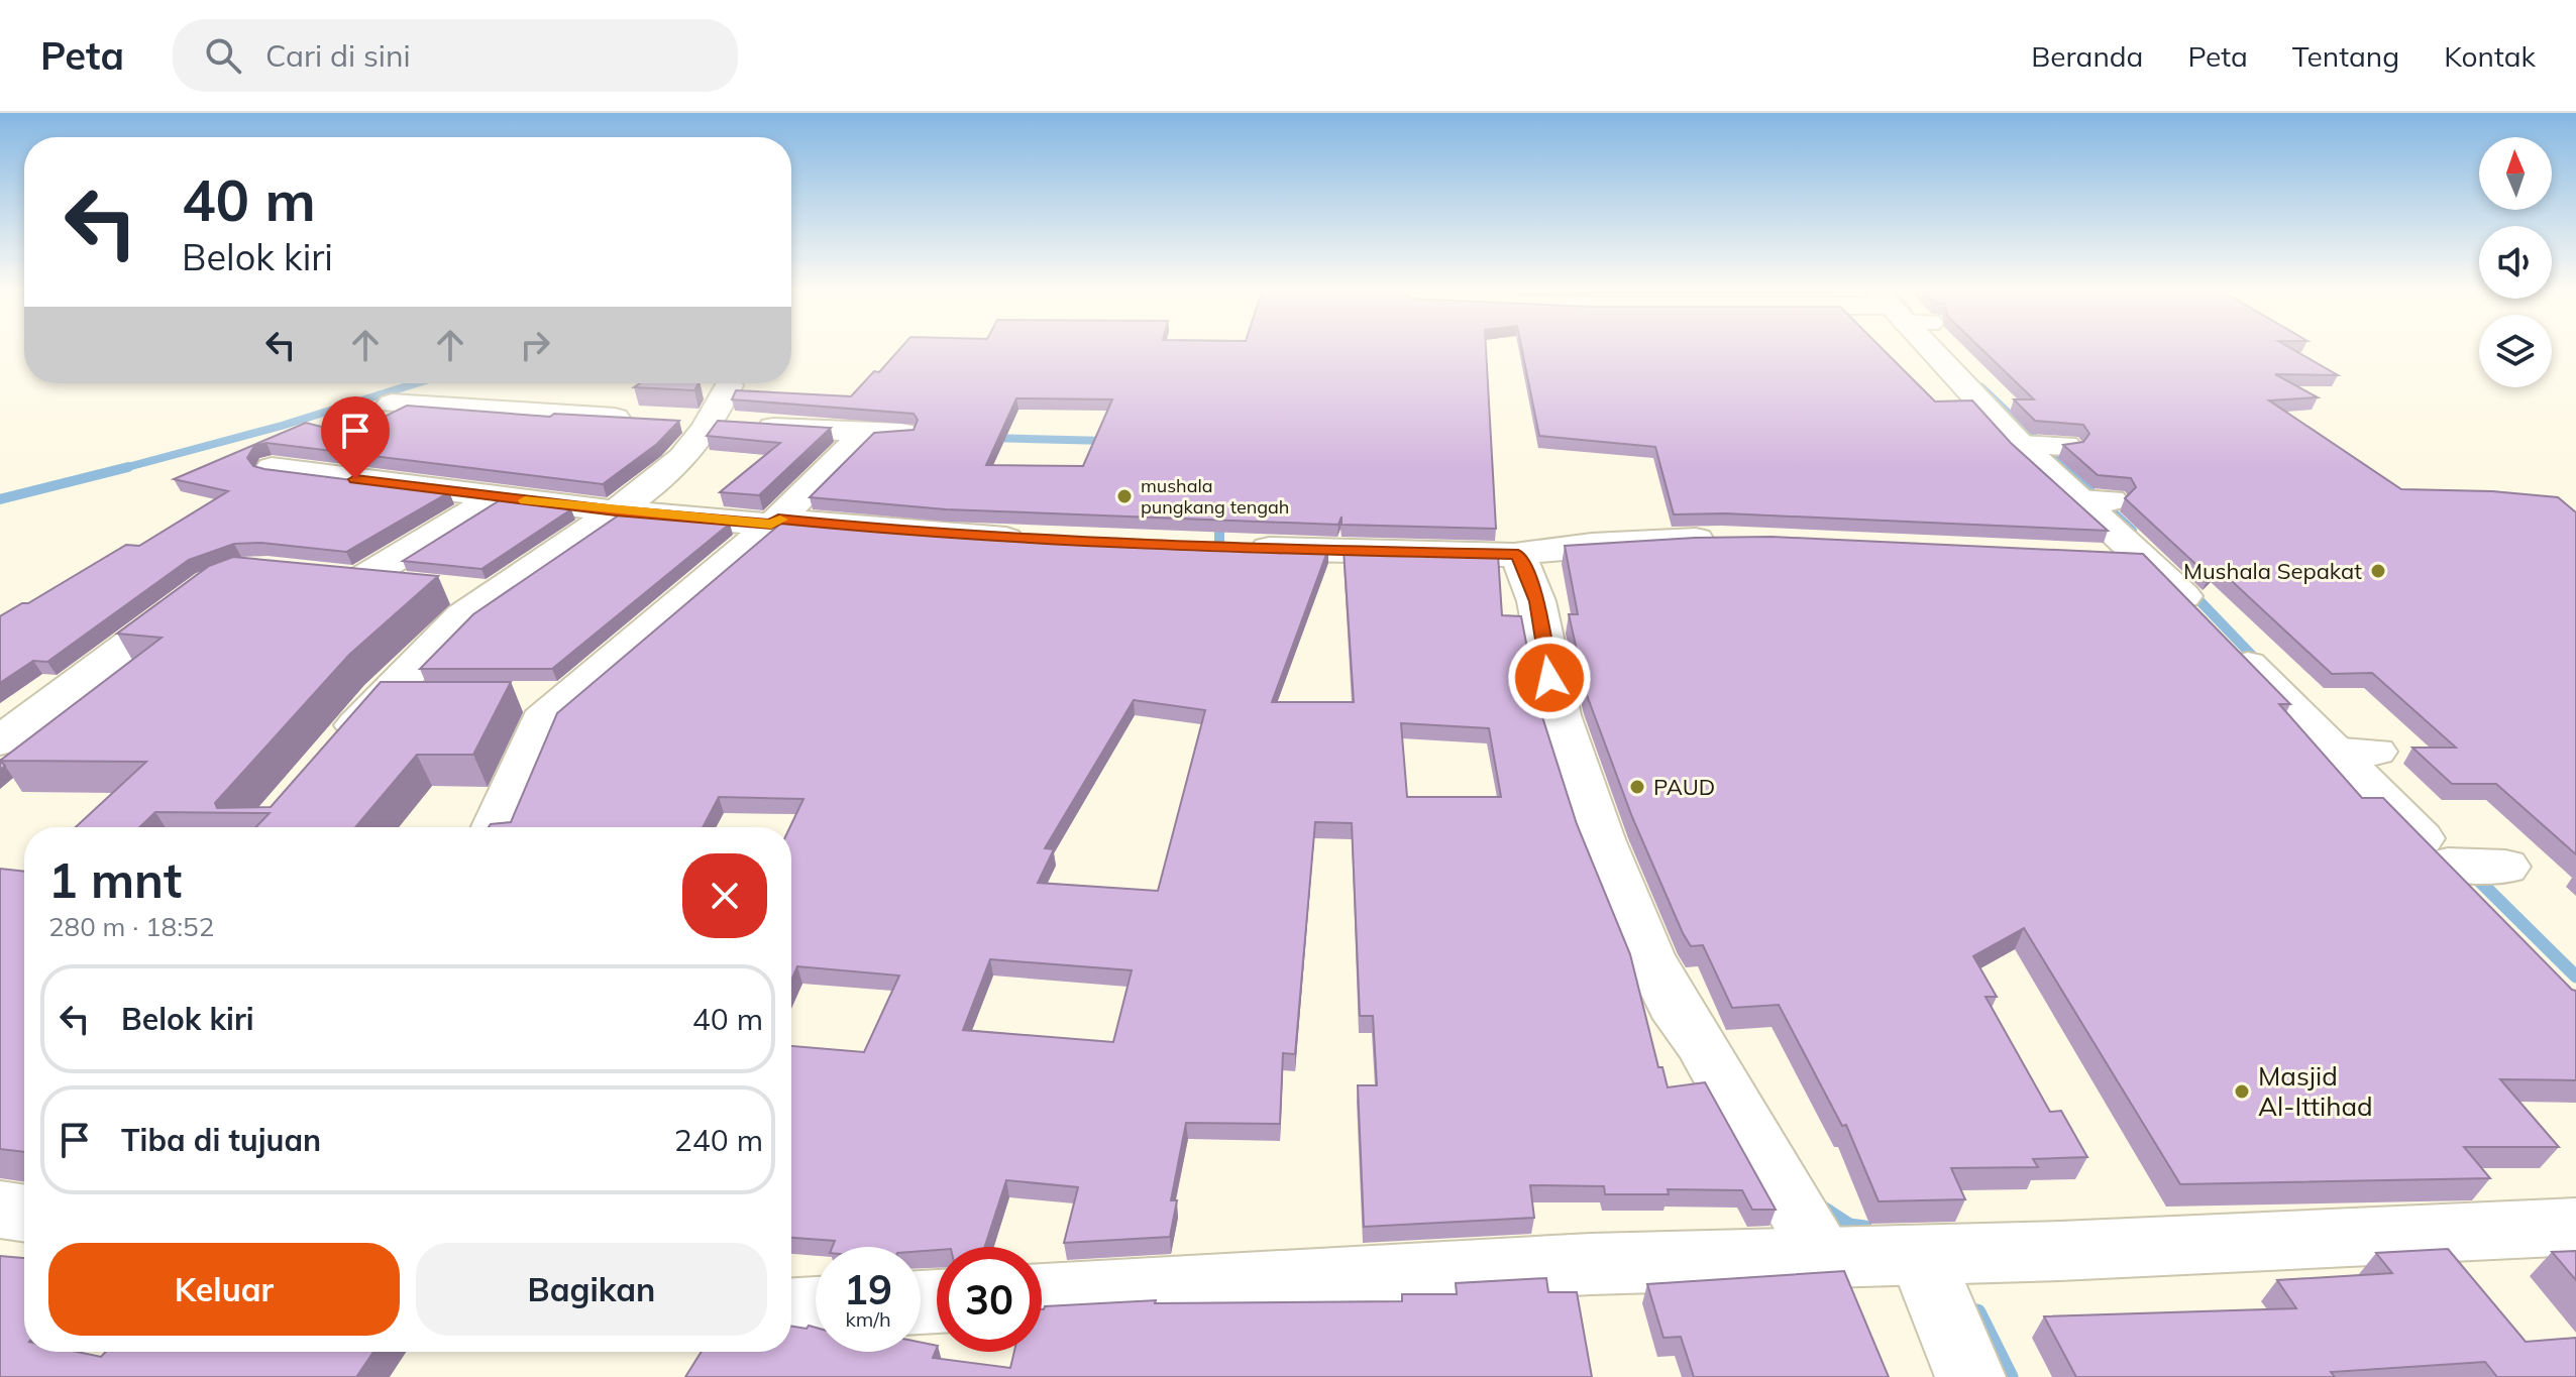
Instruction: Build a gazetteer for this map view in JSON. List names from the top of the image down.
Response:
{
  "places": [
    "mushala pungkang tengah",
    "Mushala Sepakat",
    "PAUD",
    "Masjid Al-Ittihad"
  ],
  "north": "top",
  "page": {
    "header": "Peta",
    "search": "Cari di sini",
    "nav": [
      "Beranda",
      "Peta",
      "Tentang",
      "Kontak"
    ],
    "turn": ["40 m", "Belok kiri"],
    "heading": ["1 mnt", "280 m · 18:52"],
    "list": [
      {
        "name": "Belok kiri",
        "value": "40 m"
      },
      {
        "name": "Tiba di tujuan",
        "value": "240 m"
      }
    ],
    "buttons": ["Keluar", "Bagikan"],
    "speed": "19 km/h",
    "limit": "30"
  }
}
